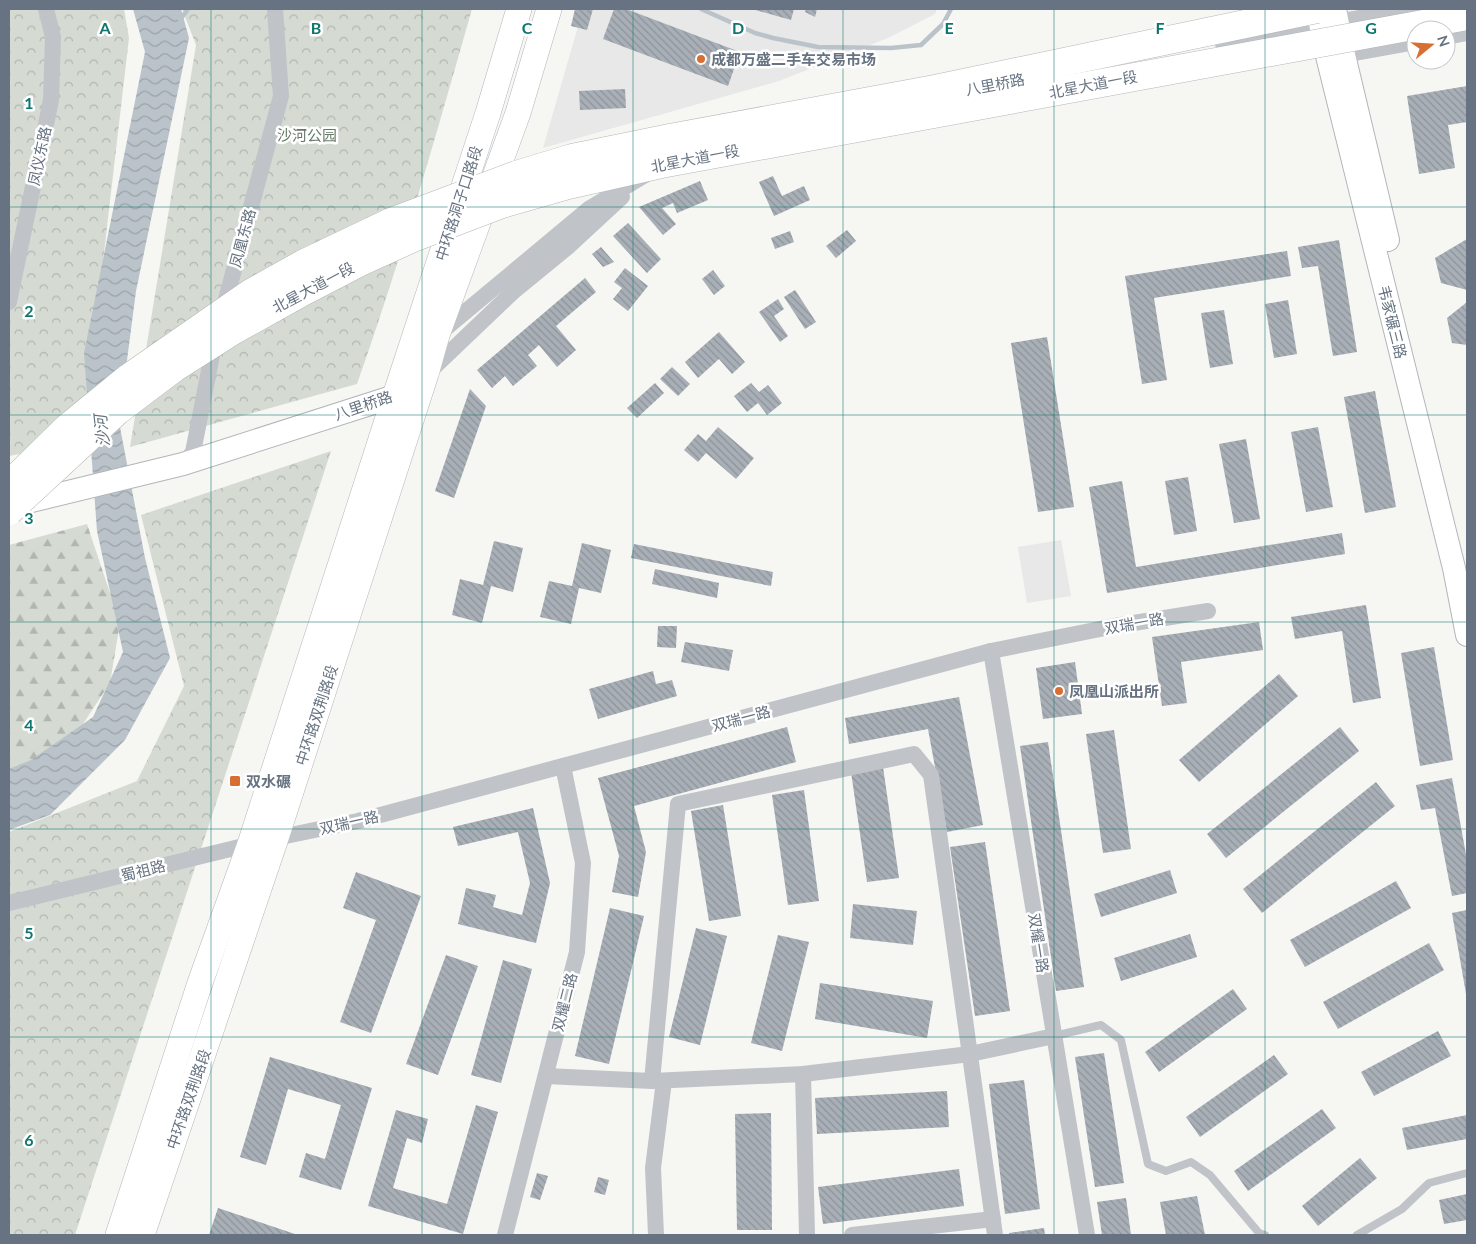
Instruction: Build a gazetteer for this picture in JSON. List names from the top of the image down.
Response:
{
  "streets": {
    "highway": ["北星大道一段"],
    "main road": [
      "八里桥路",
      "中环路洞子口路段",
      "韦家碾三路",
      "中环路双荆路段"
    ],
    "street": [
      "凤仪东路",
      "凤凰东路",
      "双瑞一路",
      "蜀祖路",
      "双耀一路",
      "双耀二路"
    ]
  },
  "crossings": [
    ["八里桥路", "北星大道一段"],
    ["八里桥路", "中环路洞子口路段"],
    ["八里桥路", "凤凰东路"],
    ["八里桥路", "韦家碾三路"],
    ["八里桥路", "中环路双荆路段"],
    ["北星大道一段", "韦家碾三路"],
    ["中环路洞子口路段", "中环路双荆路段"],
    ["双瑞一路", "中环路双荆路段"],
    ["双瑞一路", "蜀祖路"],
    ["双瑞一路", "双耀一路"],
    ["双瑞一路", "双耀二路"],
    ["中环路双荆路段", "蜀祖路"]
  ],
  "water": ["沙河"],
  "parks": ["沙河公园"],
  "places": {
    "other": ["成都万盛二手车交易市场", "凤凰山派出所"],
    "transit": ["双水碾"]
  },
  "north": "right",
  "grid": {
    "columns": [
      "A",
      "B",
      "C",
      "D",
      "E",
      "F",
      "G"
    ],
    "rows": [
      "1",
      "2",
      "3",
      "4",
      "5",
      "6"
    ]
  }
}
